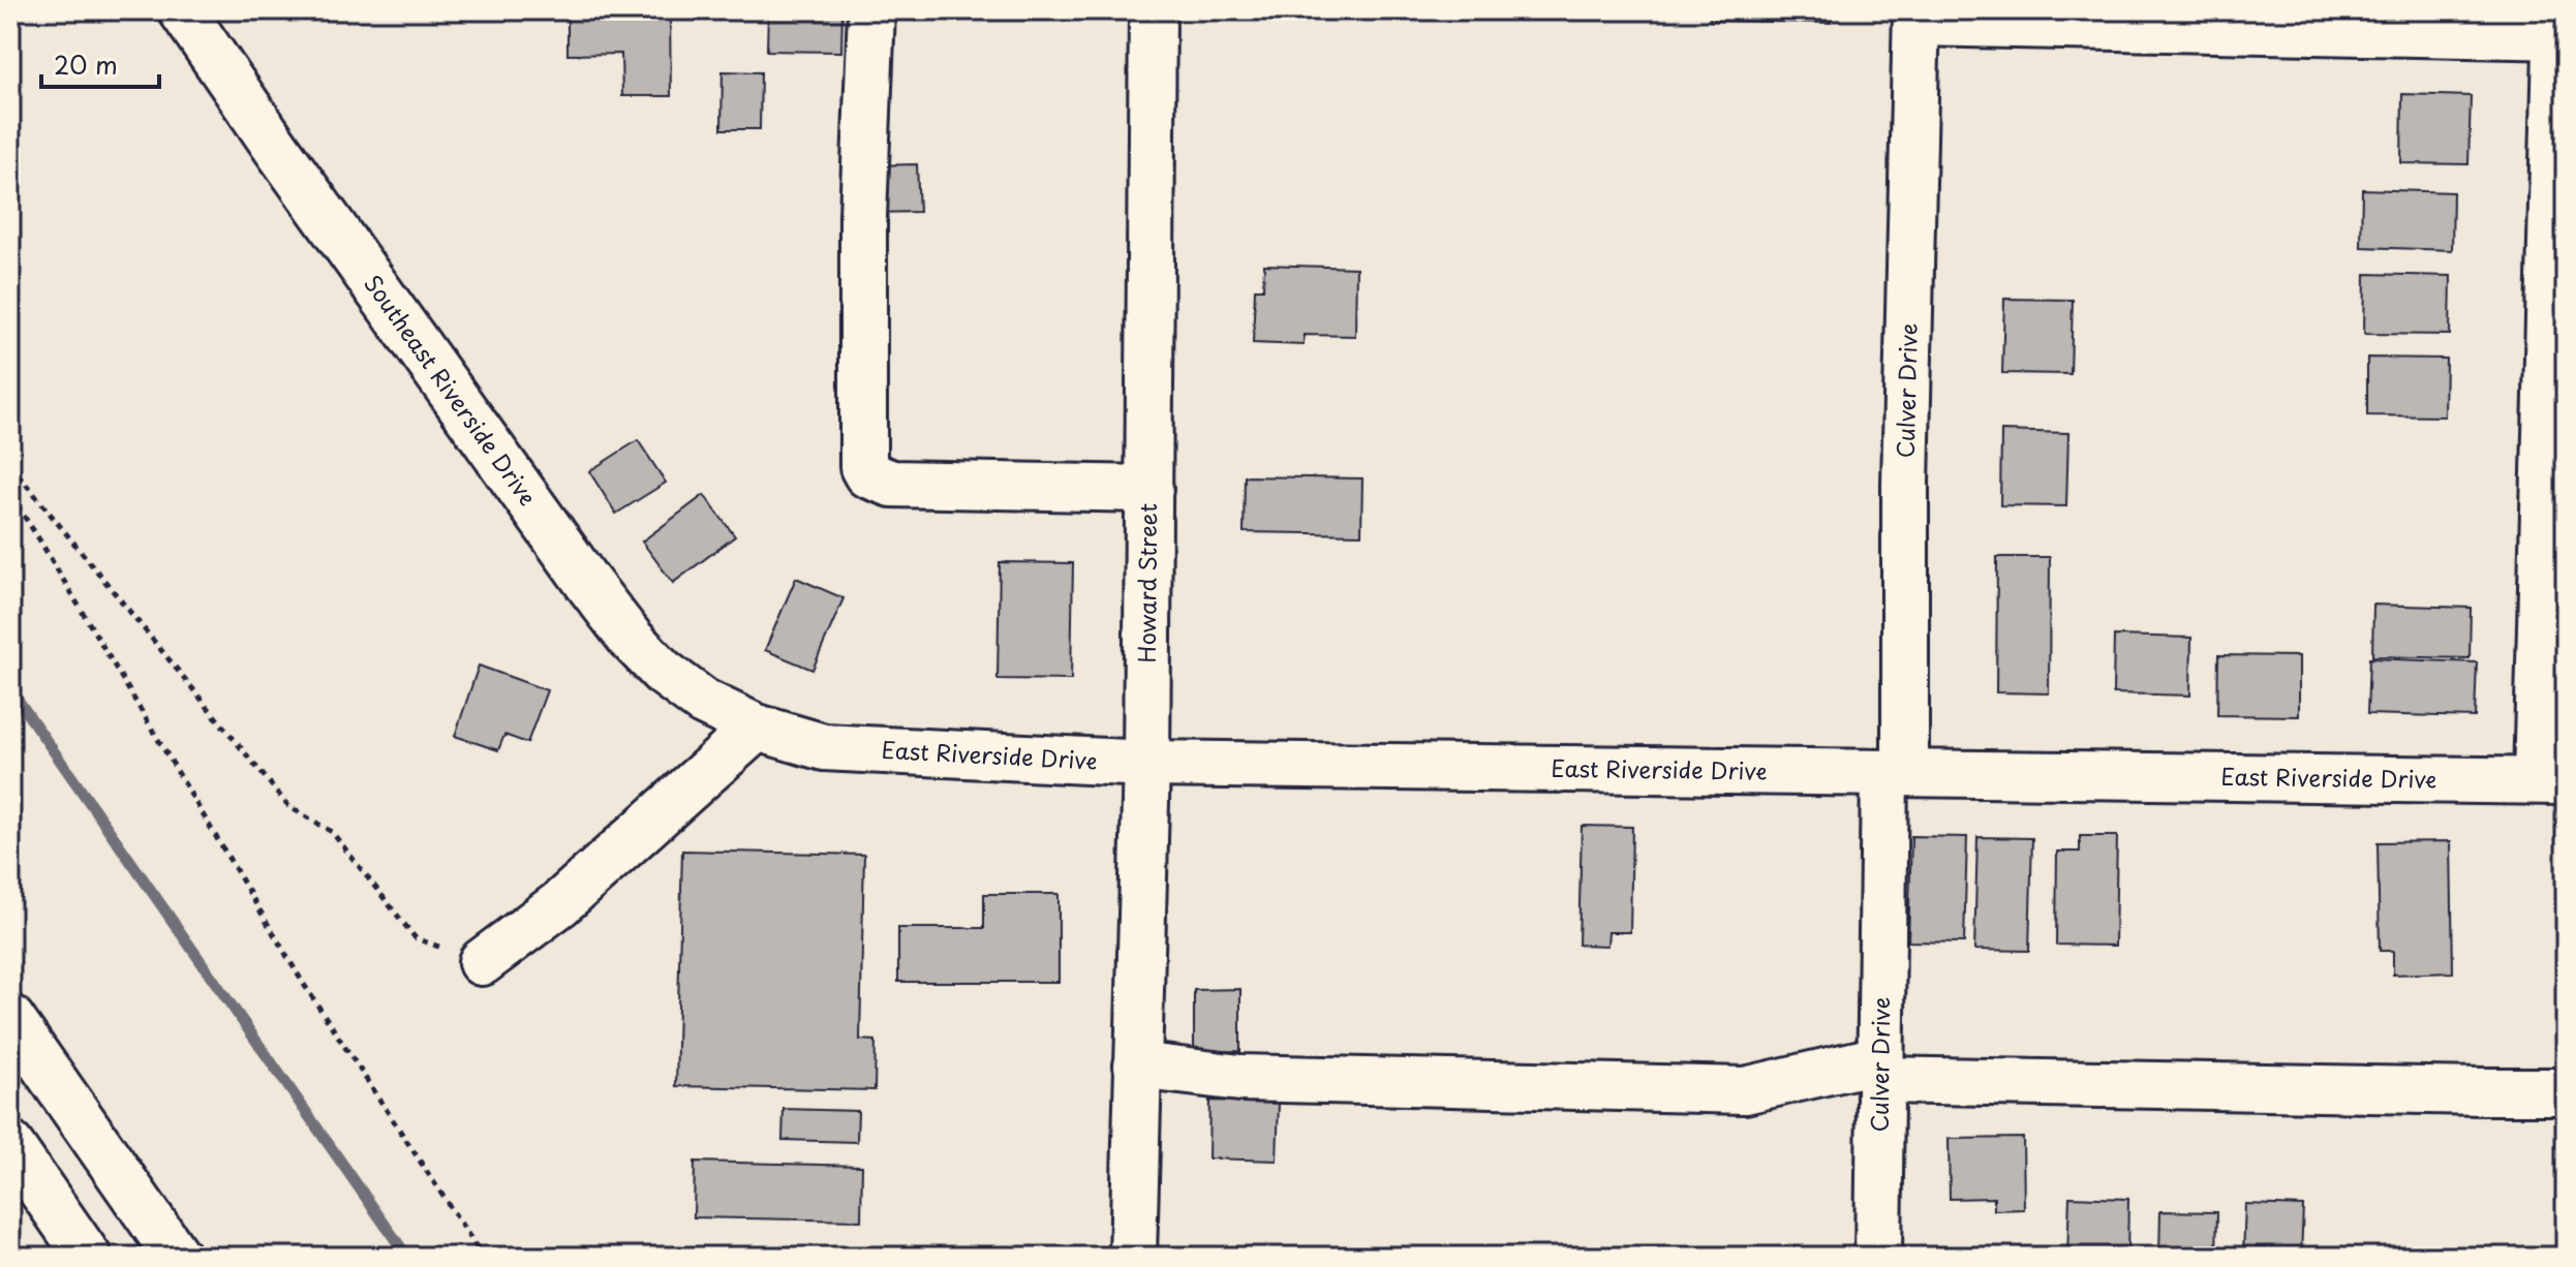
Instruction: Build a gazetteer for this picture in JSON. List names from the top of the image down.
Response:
{
  "streets": {
    "main road": [
      "Southeast Riverside Drive",
      "Culver Drive",
      "Howard Street",
      "East Riverside Drive"
    ]
  },
  "crossings": [
    ["Southeast Riverside Drive", "East Riverside Drive"],
    ["Culver Drive", "East Riverside Drive"],
    ["Howard Street", "East Riverside Drive"]
  ],
  "scale_bar": "20 m"
}
